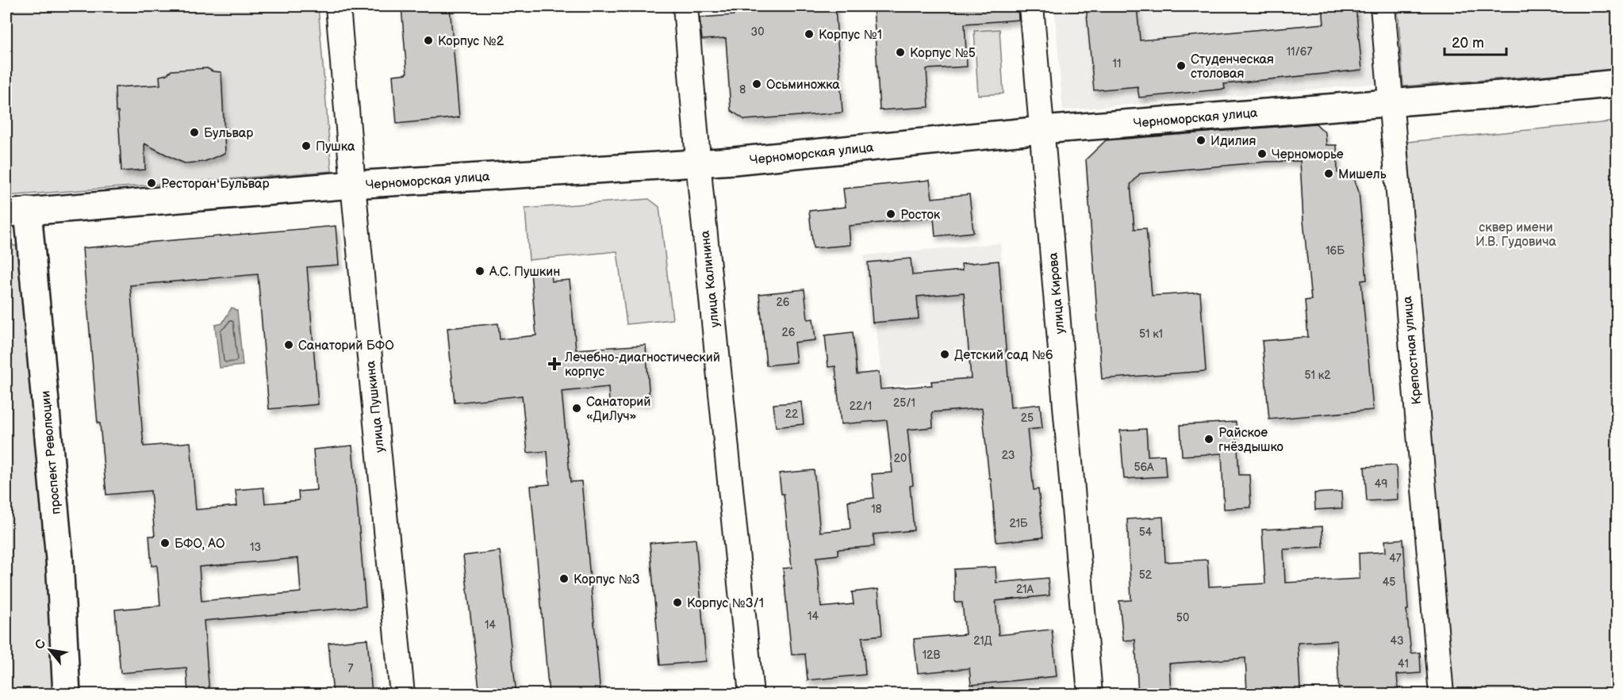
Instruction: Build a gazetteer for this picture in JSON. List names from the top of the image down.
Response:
{
  "streets": {
    "street": [
      "Черноморская улица",
      "улица Калинина",
      "улица Кирова",
      "Крепостная улица",
      "улица Пушкина",
      "проспект Революции"
    ]
  },
  "crossings": [
    ["Черноморская улица", "улица Калинина"],
    ["Черноморская улица", "улица Кирова"],
    ["Черноморская улица", "Крепостная улица"],
    ["Черноморская улица", "улица Пушкина"],
    ["Черноморская улица", "проспект Революции"]
  ],
  "parks": ["сквер имени И.В. Гудовича"],
  "places": {
    "other": [
      "Корпус №1",
      "Корпус №2",
      "Корпус №5",
      "Студенческая столовая",
      "Осьминожка",
      "Бульвар",
      "Идилия",
      "Пушка",
      "Черноморье",
      "Мишель",
      "Ресторан Бульвар",
      "Росток",
      "А.С. Пушкин",
      "Санаторий БФО",
      "Детский сад №6",
      "Санаторий «ДиЛуч»",
      "Райское гнёздышко",
      "БФО, АО",
      "Корпус №3",
      "Корпус №3/1"
    ],
    "health": ["Лечебно-диагностический корпус"]
  },
  "house_numbers": [
    "30",
    "11/67",
    "11",
    "8",
    "16Б",
    "26",
    "26",
    "51 к1",
    "51 к2",
    "25/1",
    "22/1",
    "22",
    "25",
    "23",
    "20",
    "56А",
    "49",
    "18",
    "21Б",
    "54",
    "13",
    "47",
    "52",
    "45",
    "21А",
    "14",
    "50",
    "14",
    "21Д",
    "43",
    "12В",
    "41",
    "7"
  ],
  "scale_bar": "20 m",
  "north": "top left"
}
